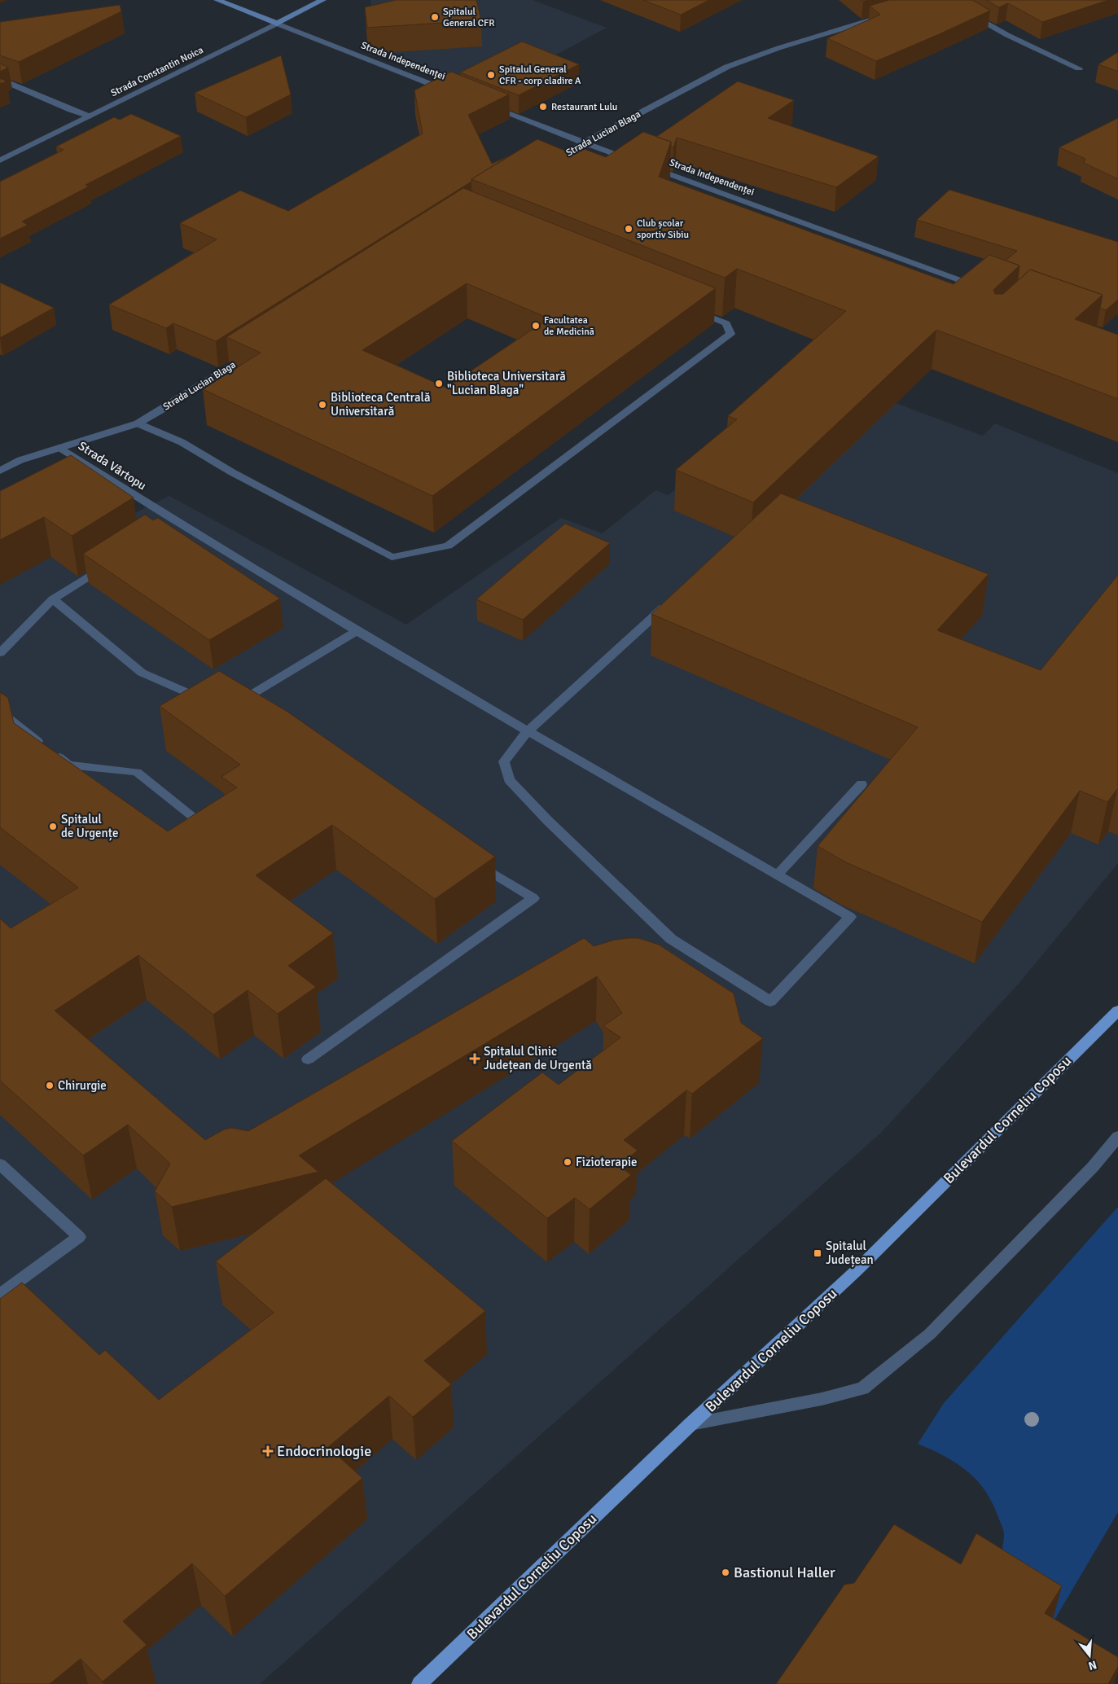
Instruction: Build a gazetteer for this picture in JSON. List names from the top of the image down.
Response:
{
  "streets": {
    "main road": ["Strada Constantin Noica", "Bulevardul Corneliu Coposu"],
    "street": ["Strada Independenței", "Strada Lucian Blaga", "Strada Vârtopu"]
  },
  "crossings": [
    ["Strada Independenței", "Strada Constantin Noica"],
    ["Strada Independenței", "Strada Lucian Blaga"],
    ["Strada Lucian Blaga", "Strada Vârtopu"]
  ],
  "places": {
    "other": [
      "Spitalul General CFR",
      "Spitalul General CFR - corp cladire A",
      "Restaurant Lulu",
      "Club școlar sportiv Sibiu",
      "Facultatea de Medicină",
      "Biblioteca Universitară \"Lucian Blaga\"",
      "Biblioteca Centrală Universitară",
      "Spitalul de Urgențe",
      "Chirurgie",
      "Fizioterapie",
      "Bastionul Haller"
    ],
    "health": ["Spitalul Clinic Județean de Urgentă", "Endocrinologie"],
    "transit": ["Spitalul Județean"]
  },
  "north": "bottom"
}
